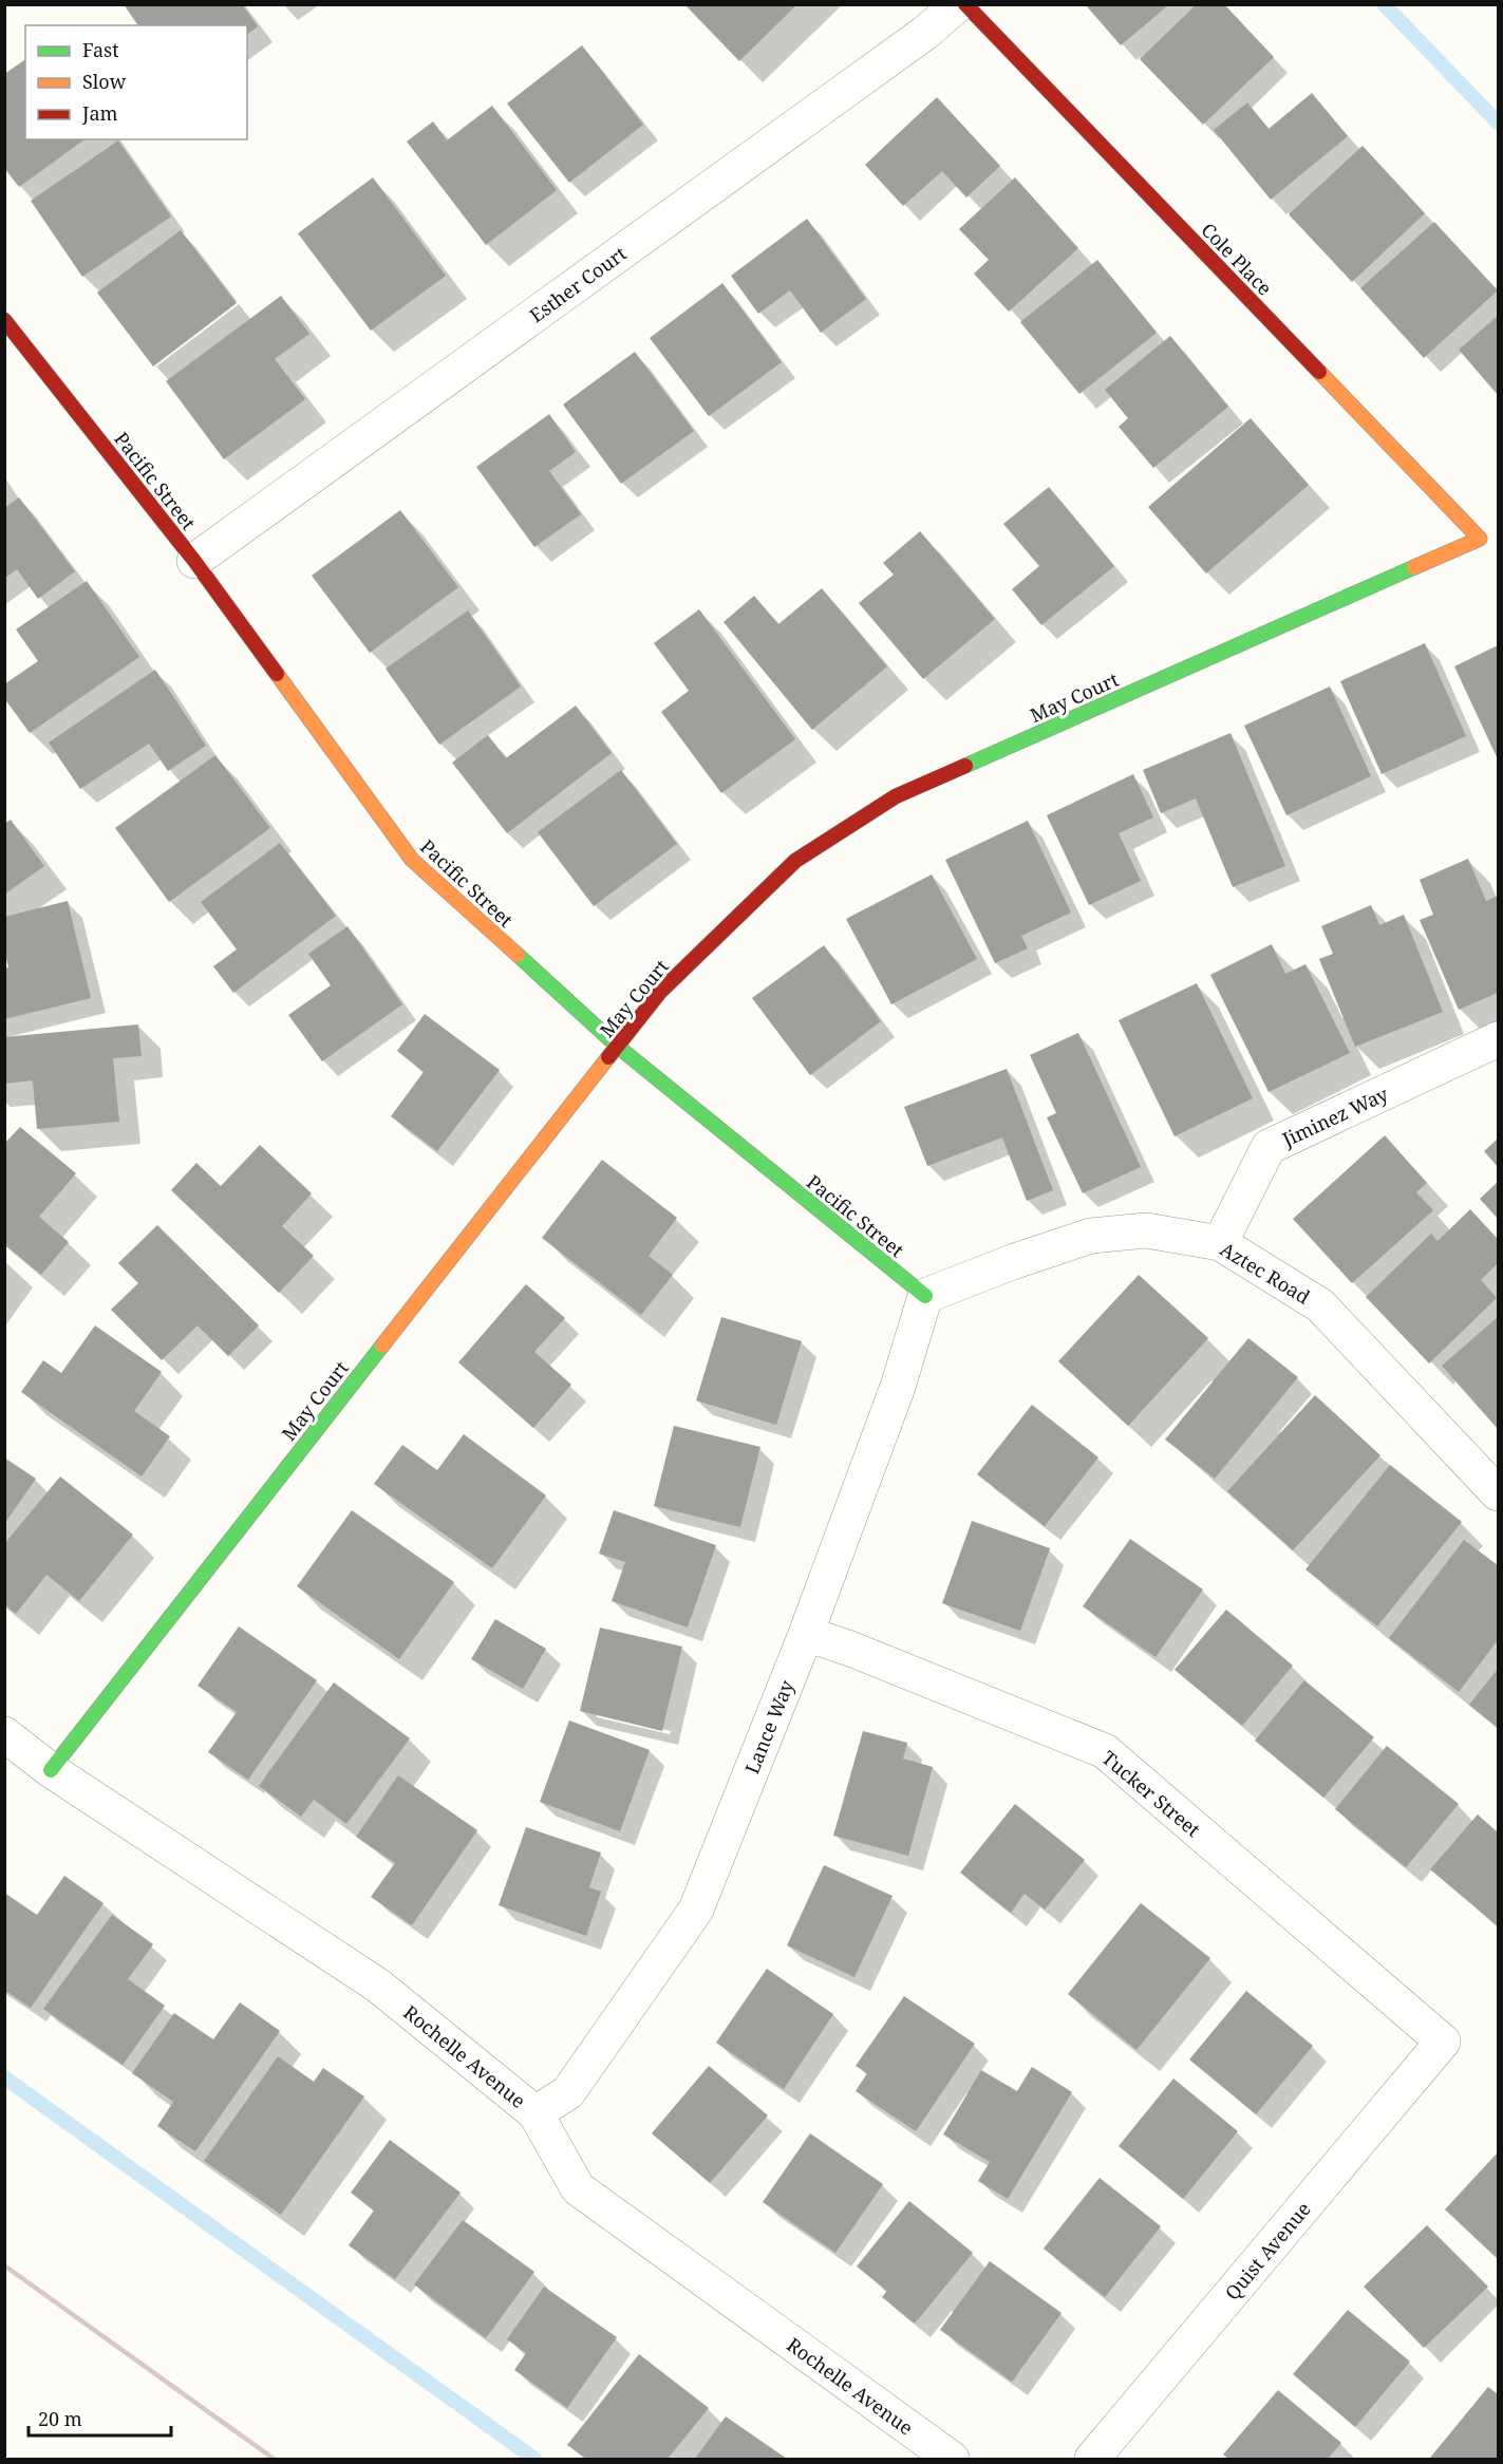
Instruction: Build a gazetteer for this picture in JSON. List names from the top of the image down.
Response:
{
  "streets": {
    "street": [
      "Cole Place",
      "Esther Court",
      "Pacific Street",
      "May Court",
      "Jiminez Way",
      "Aztec Road",
      "Lance Way",
      "Tucker Street",
      "Rochelle Avenue",
      "Quist Avenue"
    ]
  },
  "crossings": [
    ["Cole Place", "May Court"],
    ["Esther Court", "Pacific Street"],
    ["Pacific Street", "May Court"],
    ["Pacific Street", "Aztec Road"],
    ["Pacific Street", "Lance Way"],
    ["May Court", "Rochelle Avenue"],
    ["Jiminez Way", "Aztec Road"],
    ["Aztec Road", "Lance Way"],
    ["Lance Way", "Tucker Street"],
    ["Lance Way", "Rochelle Avenue"],
    ["Tucker Street", "Quist Avenue"]
  ],
  "legend": ["Fast", "Slow", "Jam"],
  "scale_bar": "20 m"
}
